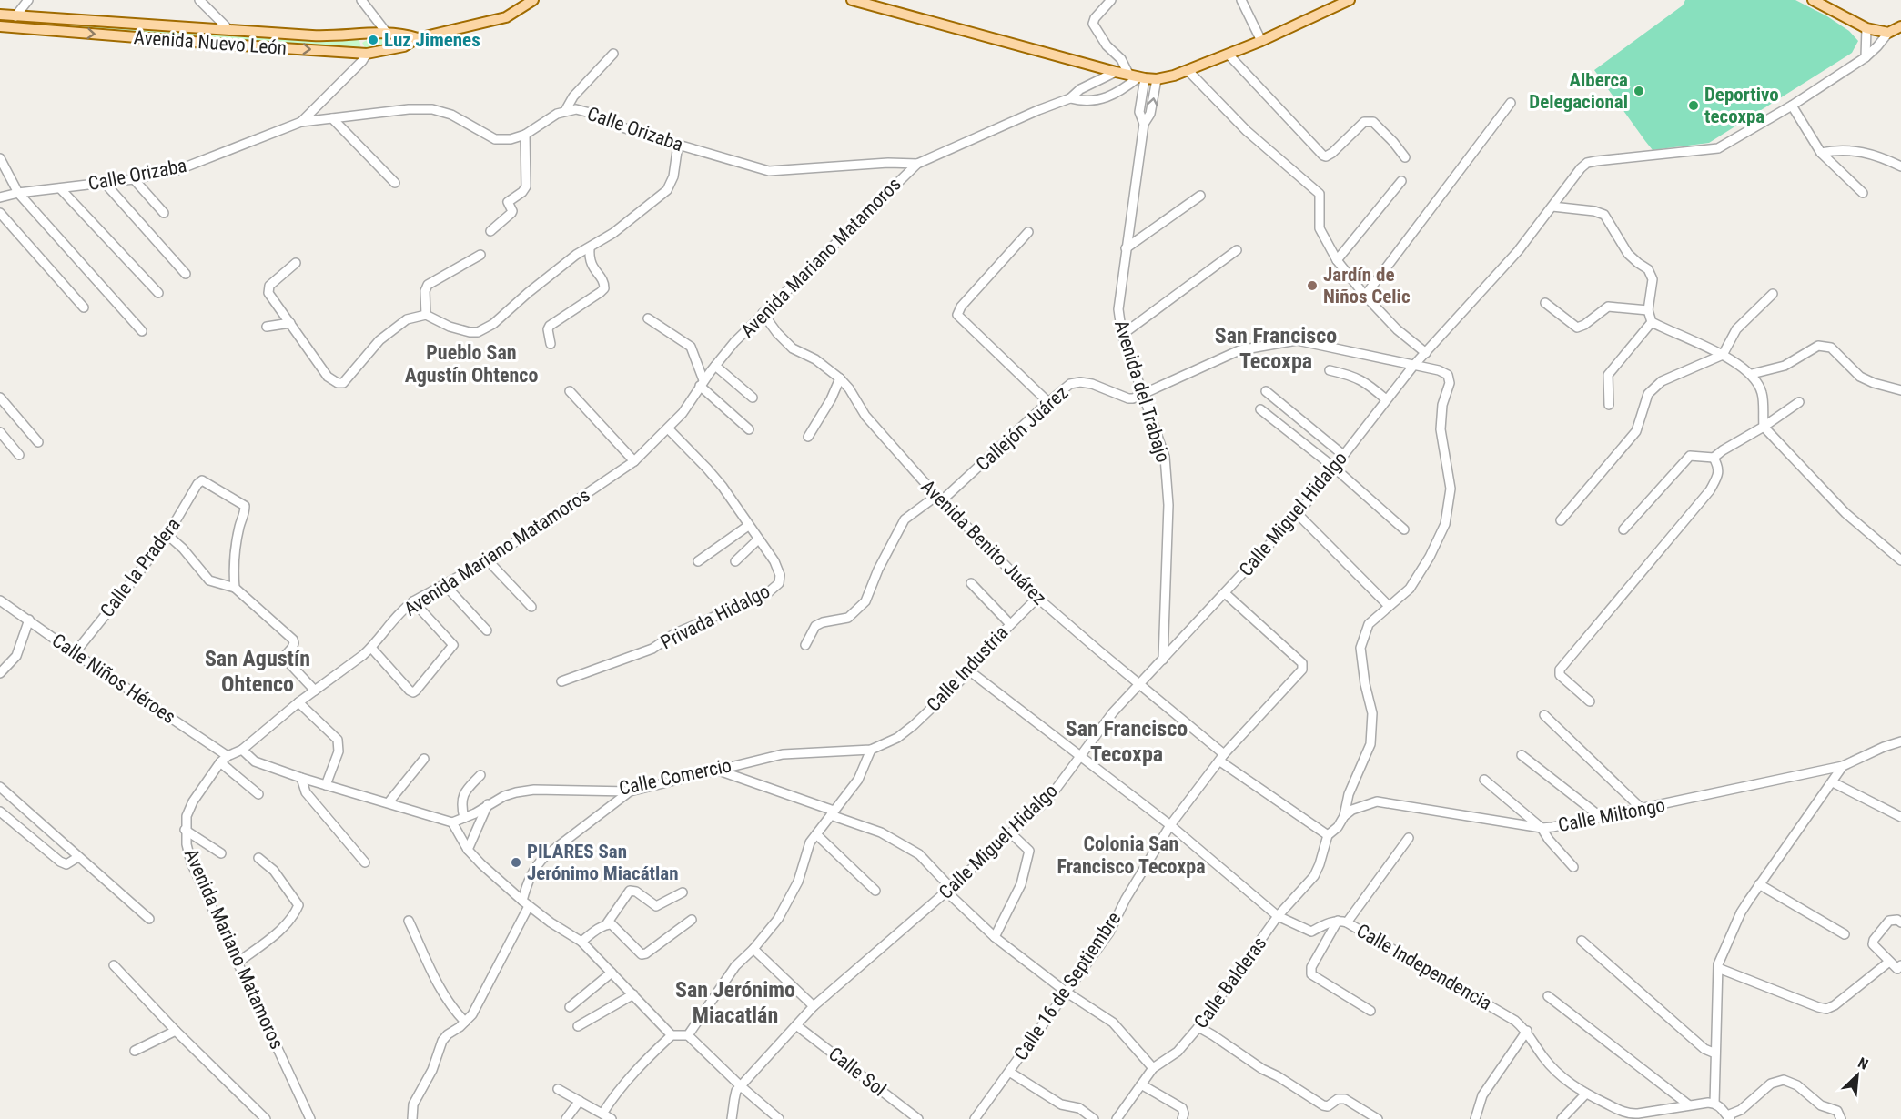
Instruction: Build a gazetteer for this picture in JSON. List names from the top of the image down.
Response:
{
  "streets": {
    "main road": ["Avenida Nuevo León"],
    "street": [
      "Calle Orizaba",
      "Avenida Mariano Matamoros",
      "Avenida del Trabajo",
      "Callejón Juárez",
      "Calle Miguel Hidalgo",
      "Avenida Benito Juárez",
      "Calle la Pradera",
      "Privada Hidalgo",
      "Calle Industria",
      "Calle Niños Héroes",
      "Calle Comercio",
      "Calle Miltongo",
      "Calle Independencia",
      "Calle Balderas",
      "Calle 16 de Septiembre",
      "Calle Sol"
    ]
  },
  "crossings": [
    ["Avenida Nuevo León", "Calle Orizaba"],
    ["Calle Orizaba", "Avenida Mariano Matamoros"],
    ["Avenida Mariano Matamoros", "Avenida del Trabajo"],
    ["Avenida Mariano Matamoros", "Avenida Benito Juárez"],
    ["Avenida Mariano Matamoros", "Privada Hidalgo"],
    ["Avenida Mariano Matamoros", "Calle Niños Héroes"],
    ["Avenida del Trabajo", "Callejón Juárez"],
    ["Avenida del Trabajo", "Calle Miguel Hidalgo"],
    ["Callejón Juárez", "Avenida Benito Juárez"],
    ["Calle Miguel Hidalgo", "Avenida Benito Juárez"],
    ["Calle Miguel Hidalgo", "Calle Independencia"],
    ["Calle Miguel Hidalgo", "Calle 16 de Septiembre"],
    ["Calle Miguel Hidalgo", "Calle Sol"],
    ["Avenida Benito Juárez", "Calle Industria"],
    ["Avenida Benito Juárez", "Calle Miltongo"],
    ["Avenida Benito Juárez", "Calle Balderas"],
    ["Avenida Benito Juárez", "Calle 16 de Septiembre"],
    ["Calle la Pradera", "Calle Niños Héroes"],
    ["Calle Industria", "Calle Comercio"],
    ["Calle Industria", "Calle Independencia"],
    ["Calle Miltongo", "Calle Balderas"],
    ["Calle Independencia", "Calle Balderas"],
    ["Calle Independencia", "Calle 16 de Septiembre"]
  ],
  "districts": [
    "San Francisco Tecoxpa",
    "Pueblo San Agustín Ohtenco",
    "San Agustín Ohtenco",
    "San Francisco Tecoxpa",
    "Colonia San Francisco Tecoxpa",
    "San Jerónimo Miacatlán"
  ],
  "places": [
    "Luz Jimenes",
    "Alberca Delegacional",
    "Deportivo tecoxpa",
    "Jardín de Niños Celic",
    "PILARES San Jerónimo Miacátlan"
  ],
  "north": "top right"
}
